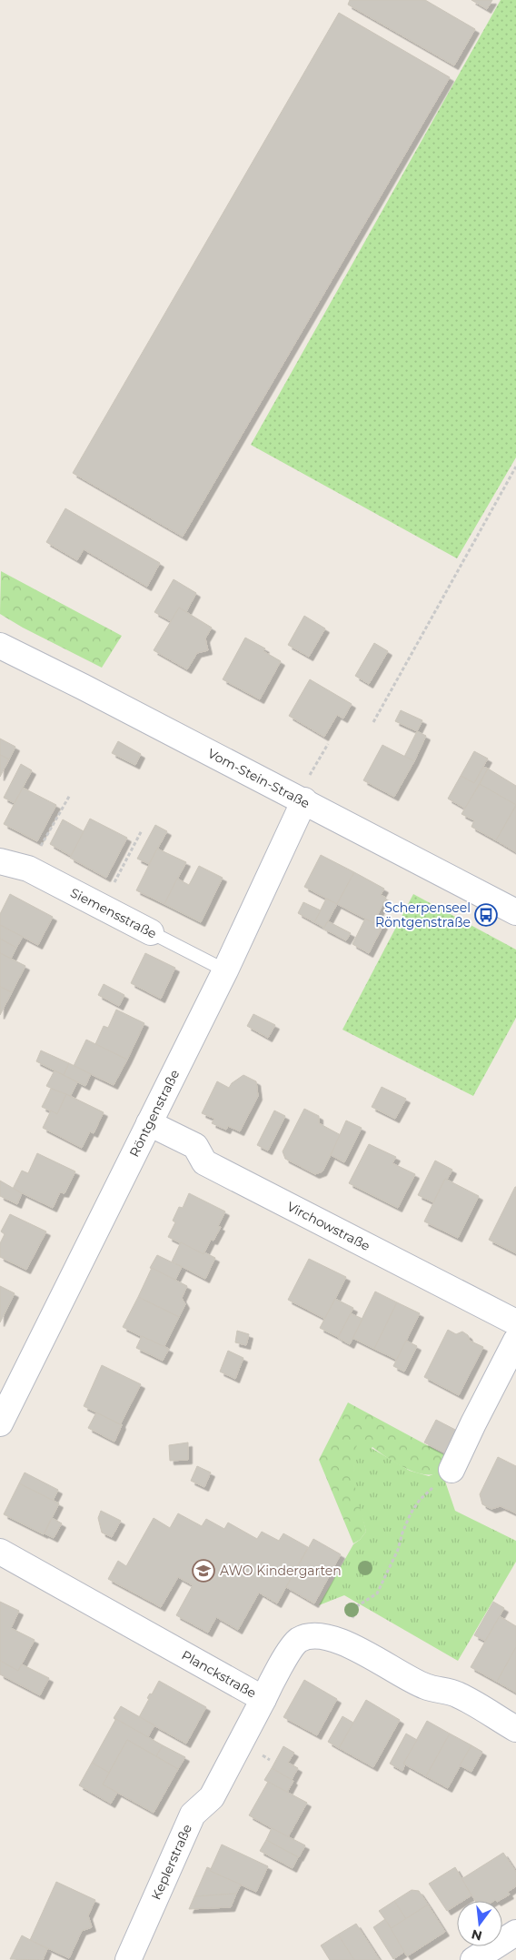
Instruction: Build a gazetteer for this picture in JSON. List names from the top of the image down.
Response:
{
  "streets": {
    "street": [
      "Vom-Stein-Straße",
      "Siemensstraße",
      "Röntgenstraße",
      "Virchowstraße",
      "Planckstraße",
      "Keplerstraße"
    ]
  },
  "crossings": [
    ["Vom-Stein-Straße", "Röntgenstraße"],
    ["Siemensstraße", "Röntgenstraße"],
    ["Röntgenstraße", "Virchowstraße"],
    ["Planckstraße", "Keplerstraße"]
  ],
  "places": {
    "bus stop": ["Scherpenseel Röntgenstraße"],
    "school or university": ["AWO Kindergarten"]
  },
  "north": "bottom"
}
